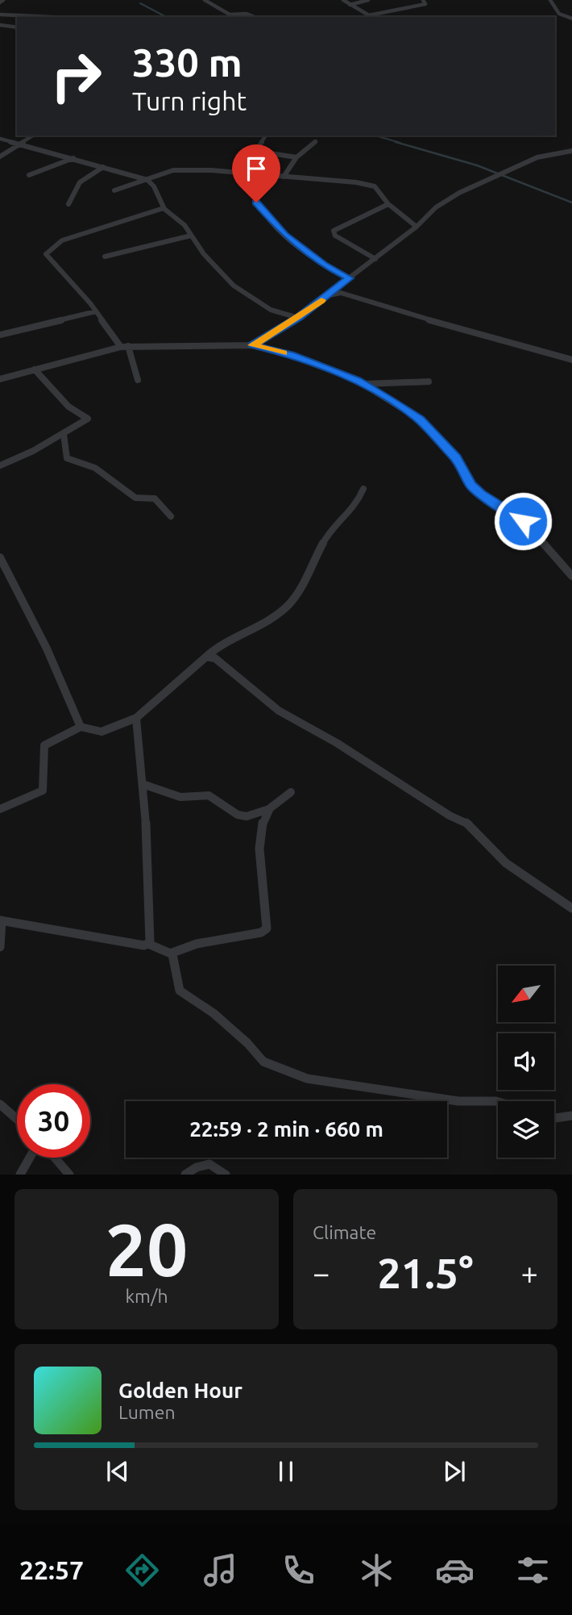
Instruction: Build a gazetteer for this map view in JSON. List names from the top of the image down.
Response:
{
  "north": "bottom left",
  "page": {
    "turn": ["330 m", "Turn right"],
    "limit": "30",
    "trip": "22:59 · 2 min · 660 m",
    "tile": [
      ["20", "km/h"],
      "Climate"
    ],
    "heat": ["−", "21.5°", "+"],
    "song": ["Golden Hour", "Lumen"],
    "tabs": "22:57"
  }
}
